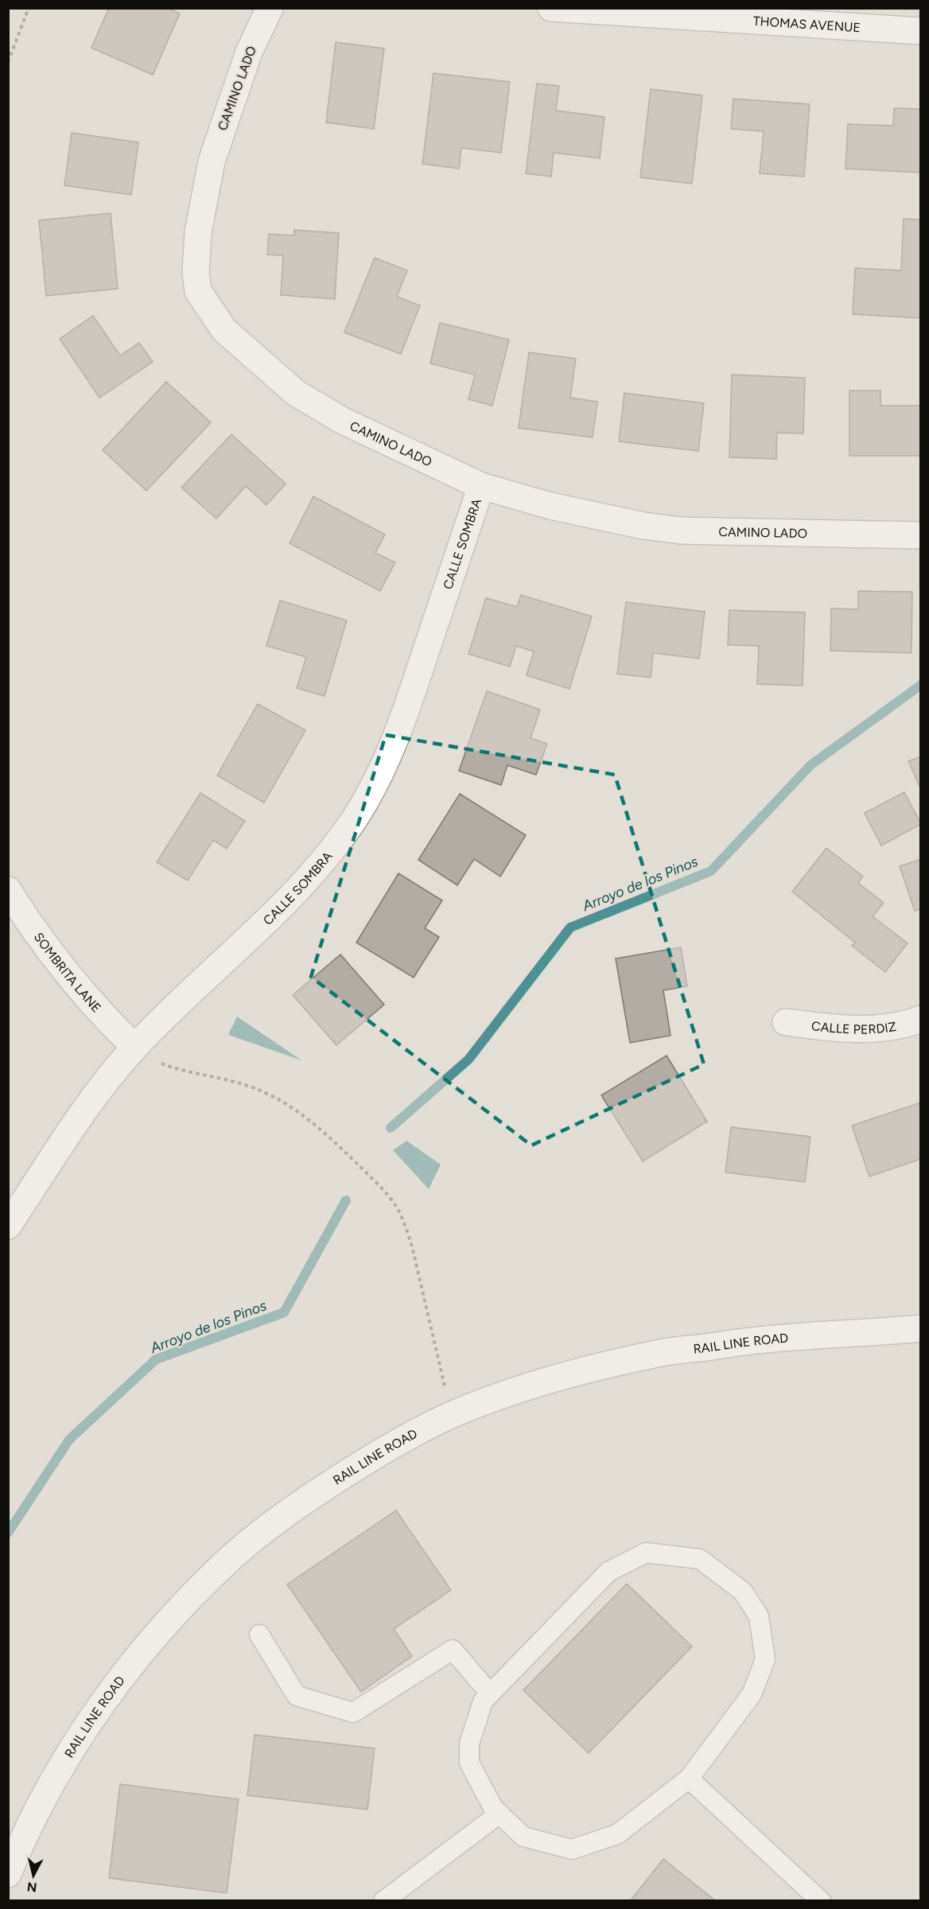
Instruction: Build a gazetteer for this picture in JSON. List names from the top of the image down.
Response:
{
  "streets": {
    "street": [
      "THOMAS AVENUE",
      "CAMINO LADO",
      "CALLE SOMBRA",
      "SOMBRITA LANE",
      "CALLE PERDIZ",
      "RAIL LINE ROAD"
    ]
  },
  "crossings": [
    ["CAMINO LADO", "CALLE SOMBRA"],
    ["CALLE SOMBRA", "SOMBRITA LANE"]
  ],
  "water": ["Arroyo de los Pinos"],
  "north": "bottom"
}
